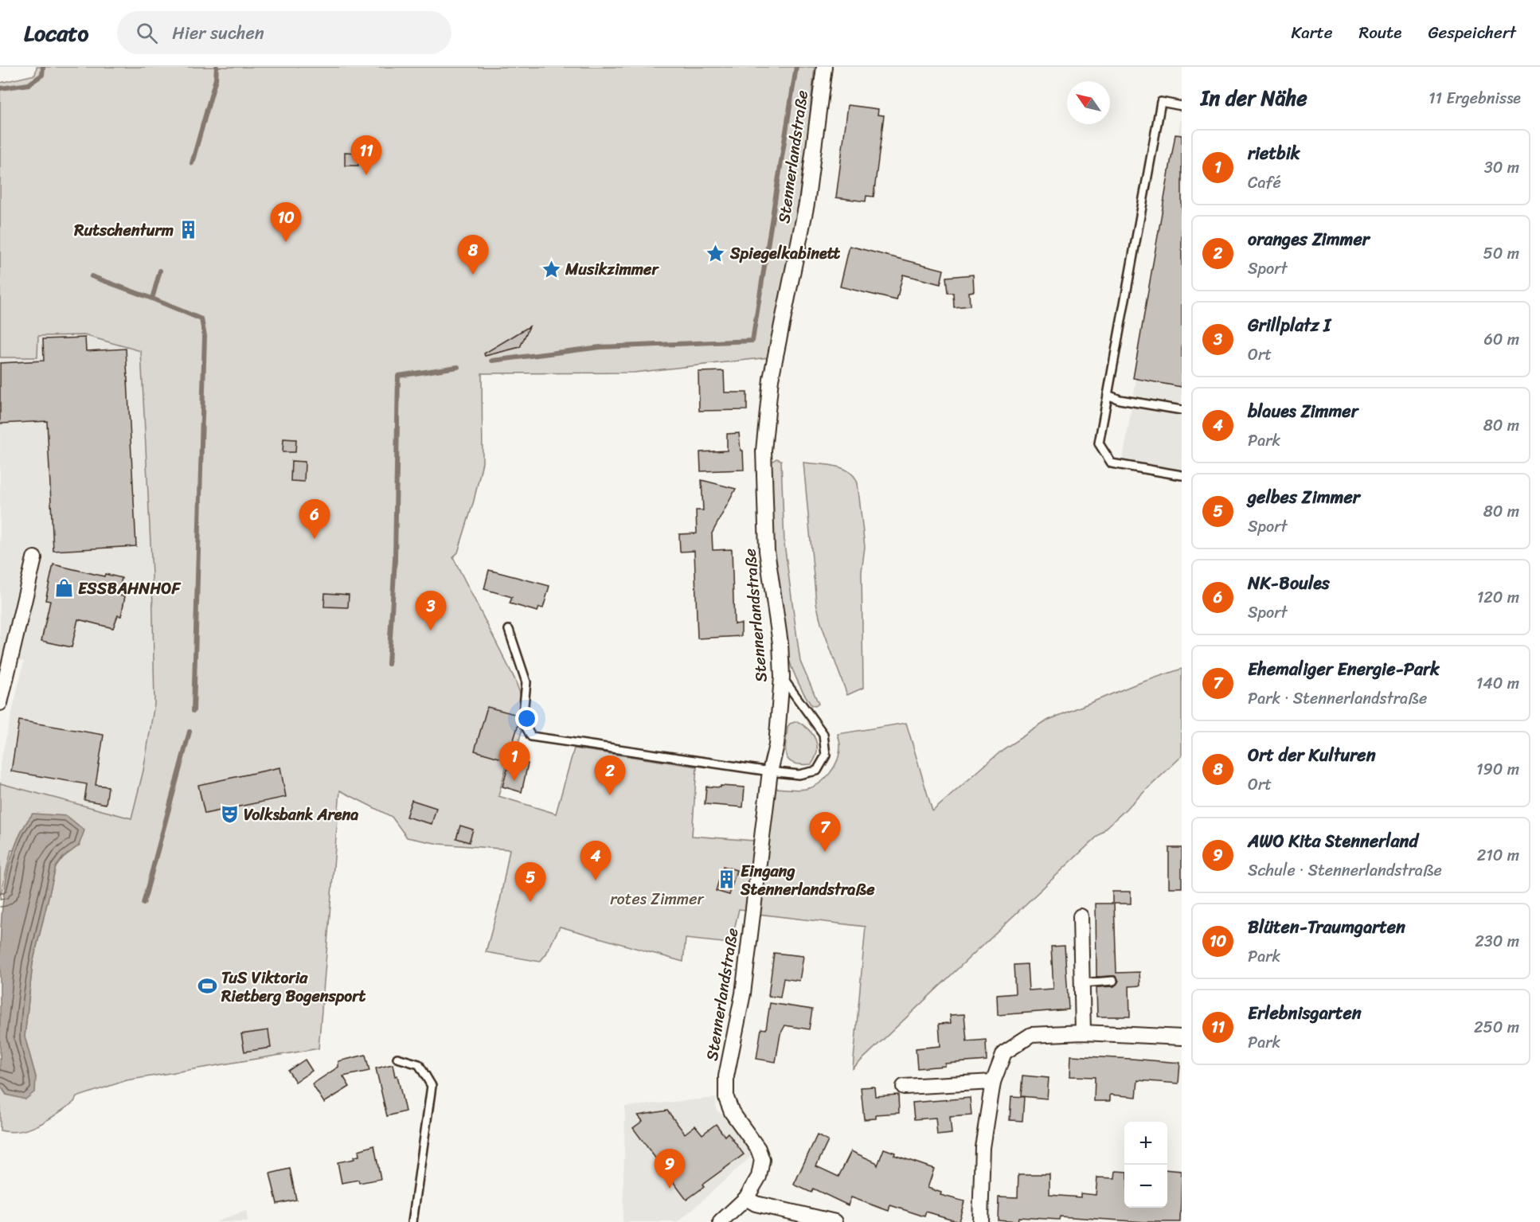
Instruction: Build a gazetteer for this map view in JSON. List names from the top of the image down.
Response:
{
  "streets": {
    "street": ["Stennerlandstraße"]
  },
  "parks": ["rotes Zimmer"],
  "places": {
    "building": ["Rutschenturm", "Eingang Stennerlandstraße"],
    "place": ["Spiegelkabinett", "Musikzimmer"],
    "shop": ["ESSBAHNHOF"],
    "theatre": ["Volksbank Arena"],
    "sports": ["TuS Viktoria Rietberg Bogensport"]
  },
  "north": "top left",
  "page": {
    "header": "Locato",
    "search": "Hier suchen",
    "nav": ["Karte", "Route", "Gespeichert"],
    "heading": ["In der Nähe", "11 Ergebnisse"],
    "list": [
      {
        "mark": "1",
        "name": "rietbik",
        "note": "Café",
        "value": "30 m"
      },
      {
        "mark": "2",
        "name": "oranges Zimmer",
        "note": "Sport",
        "value": "50 m"
      },
      {
        "mark": "3",
        "name": "Grillplatz I",
        "note": "Ort",
        "value": "60 m"
      },
      {
        "mark": "4",
        "name": "blaues Zimmer",
        "note": "Park",
        "value": "80 m"
      },
      {
        "mark": "5",
        "name": "gelbes Zimmer",
        "note": "Sport",
        "value": "80 m"
      },
      {
        "mark": "6",
        "name": "NK-Boules",
        "note": "Sport",
        "value": "120 m"
      },
      {
        "mark": "7",
        "name": "Ehemaliger Energie-Park",
        "note": "Park · Stennerlandstraße",
        "value": "140 m"
      },
      {
        "mark": "8",
        "name": "Ort der Kulturen",
        "note": "Ort",
        "value": "190 m"
      },
      {
        "mark": "9",
        "name": "AWO Kita Stennerland",
        "note": "Schule · Stennerlandstraße",
        "value": "210 m"
      },
      {
        "mark": "10",
        "name": "Blüten-Traumgarten",
        "note": "Park",
        "value": "230 m"
      },
      {
        "mark": "11",
        "name": "Erlebnisgarten",
        "note": "Park",
        "value": "250 m"
      }
    ],
    "pins": [
      "11",
      "10",
      "8",
      "6",
      "3",
      "1",
      "2",
      "7",
      "4",
      "5",
      "9"
    ],
    "map_buttons": ["+", "−"]
  }
}
